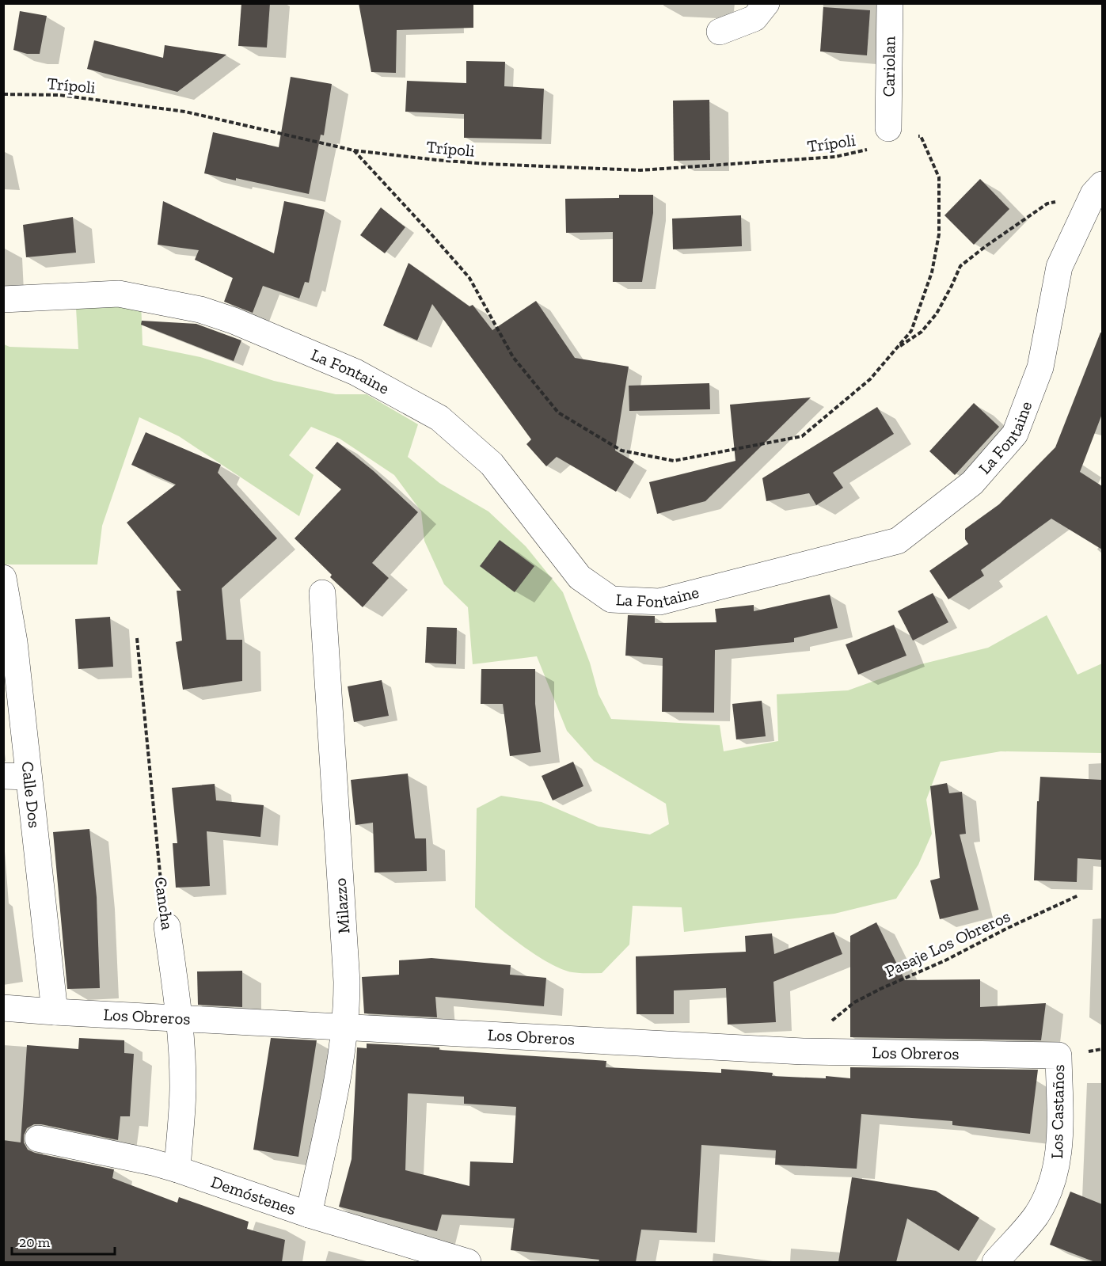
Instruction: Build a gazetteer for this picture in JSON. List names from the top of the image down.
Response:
{
  "streets": {
    "street": [
      "Cariolan",
      "La Fontaine",
      "Calle Dos",
      "Cancha",
      "Milazzo",
      "Los Obreros",
      "Los Castaños",
      "Demóstenes"
    ],
    "path": ["Trípoli", "Pasaje Los Obreros"]
  },
  "crossings": [
    ["Cariolan", "Trípoli"],
    ["Calle Dos", "Los Obreros"],
    ["Cancha", "Los Obreros"],
    ["Cancha", "Demóstenes"],
    ["Milazzo", "Los Obreros"],
    ["Milazzo", "Demóstenes"],
    ["Los Obreros", "Los Castaños"]
  ],
  "scale_bar": "20 m"
}
